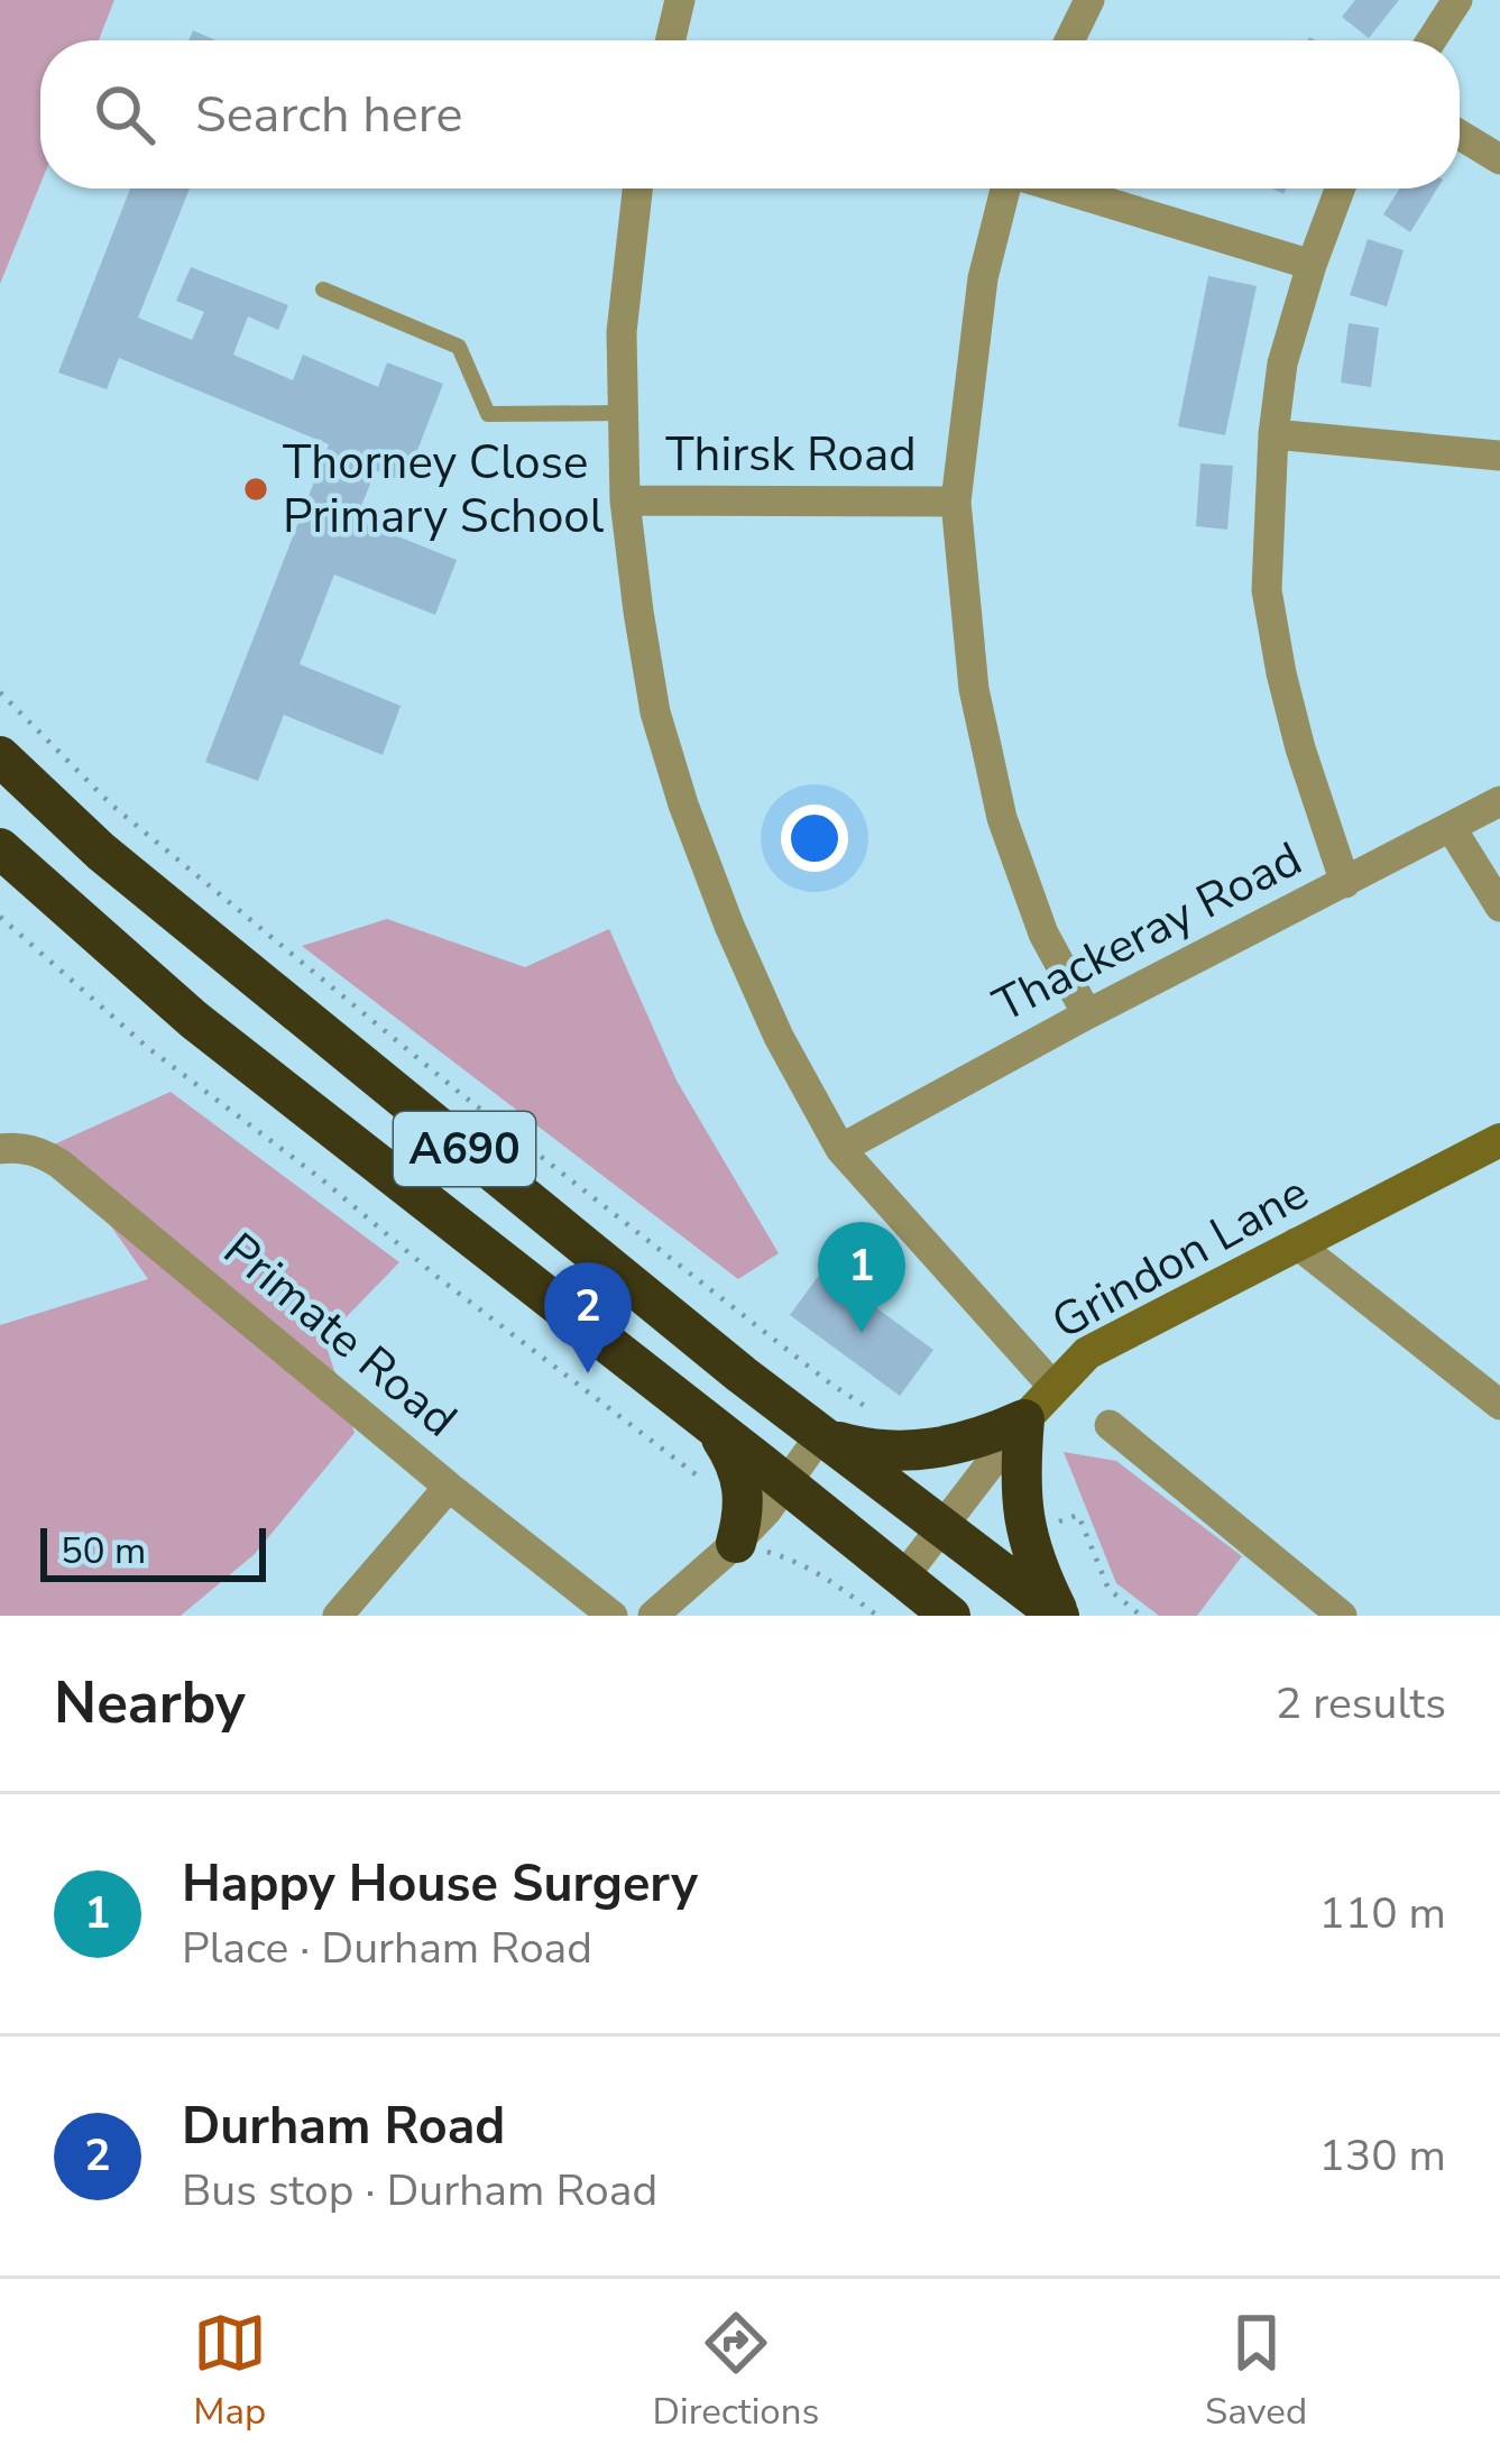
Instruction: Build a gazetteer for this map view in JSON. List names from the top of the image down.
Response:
{
  "streets": {
    "highway": ["A690"],
    "street": [
      "Thirsk Road",
      "Thackeray Road",
      "Grindon Lane",
      "Primate Road"
    ]
  },
  "crossings": [
    ["A690", "Grindon Lane"]
  ],
  "places": ["Thorney Close Primary School"],
  "scale_bar": "50 m",
  "page": {
    "search": "Search here",
    "pins": ["1", "2"],
    "scale": "50 m",
    "heading": ["Nearby", "2 results"],
    "list": [
      {
        "mark": "1",
        "name": "Happy House Surgery",
        "note": "Place · Durham Road",
        "value": "110 m"
      },
      {
        "mark": "2",
        "name": "Durham Road",
        "note": "Bus stop · Durham Road",
        "value": "130 m"
      }
    ],
    "nav": ["Map", "Directions", "Saved"]
  }
}
